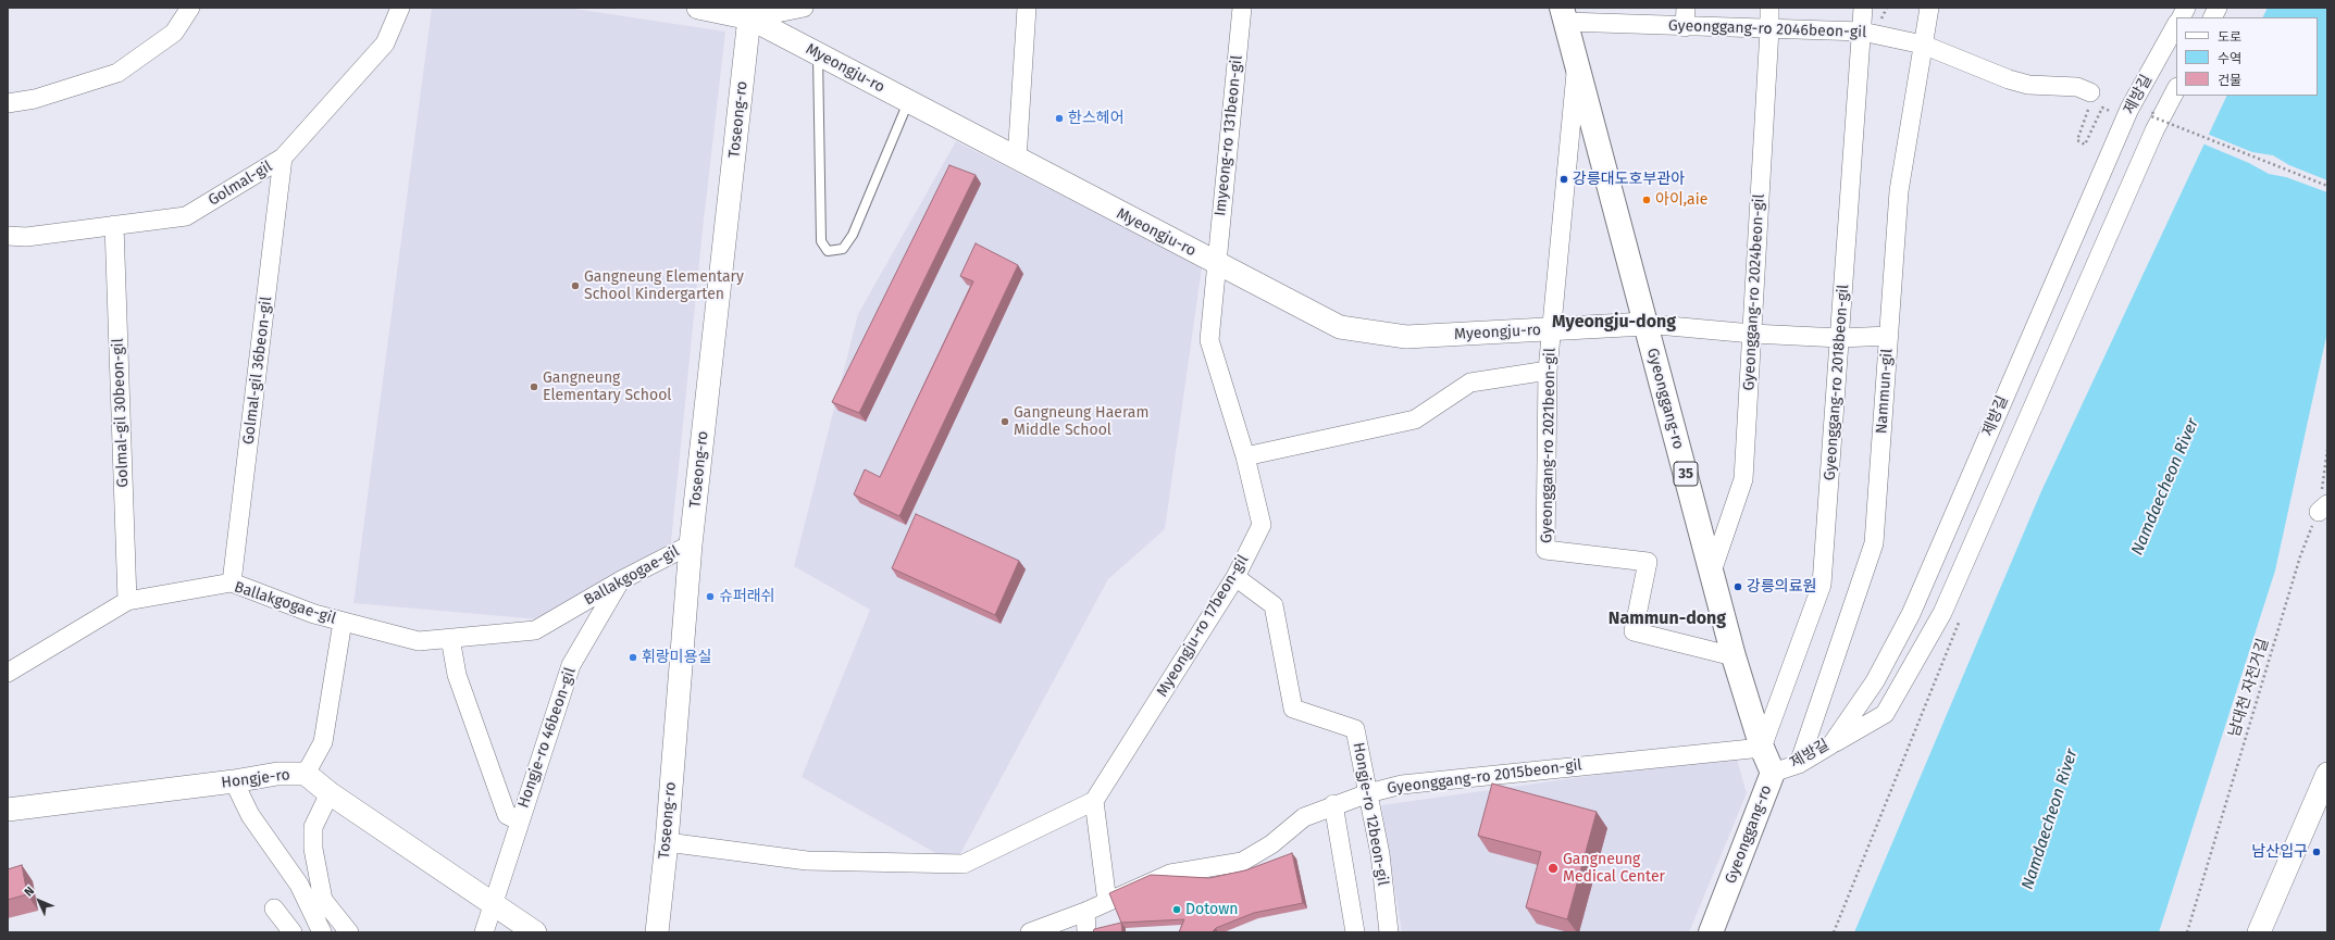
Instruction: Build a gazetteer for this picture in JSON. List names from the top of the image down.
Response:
{
  "streets": {
    "main road": ["Gyeonggang-ro", "35"],
    "street": [
      "Gyeonggang-ro 2046beon-gil",
      "Myeongju-ro",
      "제방길",
      "Toseong-ro",
      "Imyeong-ro 131beon-gil",
      "Golmal-gil",
      "Gyeonggang-ro 2024beon-gil",
      "Golmal-gil 36beon-gil",
      "Gyeonggang-ro 2018beon-gil",
      "Nammun-gil",
      "Golmal-gil 30beon-gil",
      "Gyeonggang-ro 2021beon-gil",
      "Ballakgogae-gil",
      "Myeongju-ro 17beon-gil",
      "Hongje-ro 46beon-gil",
      "Gyeonggang-ro 2015beon-gil",
      "Hongje-ro",
      "Hongje-ro 12beon-gil"
    ],
    "path": ["남대천 자전거길"]
  },
  "crossings": [
    ["Gyeonggang-ro 2046beon-gil", "Gyeonggang-ro 2024beon-gil"],
    ["Gyeonggang-ro 2046beon-gil", "Gyeonggang-ro 2018beon-gil"],
    ["Gyeonggang-ro 2046beon-gil", "Nammun-gil"],
    ["Gyeonggang-ro 2046beon-gil", "Gyeonggang-ro"],
    ["Myeongju-ro", "Toseong-ro"],
    ["Myeongju-ro", "Imyeong-ro 131beon-gil"],
    ["Myeongju-ro", "Gyeonggang-ro"],
    ["Myeongju-ro", "Gyeonggang-ro 2021beon-gil"],
    ["Myeongju-ro", "Myeongju-ro 17beon-gil"],
    ["제방길", "Nammun-gil"],
    ["제방길", "Gyeonggang-ro"],
    ["Toseong-ro", "Ballakgogae-gil"],
    ["Imyeong-ro 131beon-gil", "Myeongju-ro 17beon-gil"],
    ["Golmal-gil", "Golmal-gil 36beon-gil"],
    ["Golmal-gil", "Golmal-gil 30beon-gil"],
    ["Gyeonggang-ro 2024beon-gil", "Gyeonggang-ro"],
    ["Golmal-gil 36beon-gil", "Ballakgogae-gil"],
    ["Gyeonggang-ro 2018beon-gil", "Gyeonggang-ro"],
    ["Gyeonggang-ro 2018beon-gil", "Gyeonggang-ro 2015beon-gil"],
    ["Gyeonggang-ro", "Gyeonggang-ro 2021beon-gil"],
    ["Gyeonggang-ro", "Gyeonggang-ro 2015beon-gil"],
    ["Golmal-gil 30beon-gil", "Ballakgogae-gil"],
    ["Ballakgogae-gil", "Hongje-ro 46beon-gil"],
    ["Myeongju-ro 17beon-gil", "Hongje-ro 12beon-gil"],
    ["Hongje-ro 46beon-gil", "Hongje-ro"],
    ["Gyeonggang-ro 2015beon-gil", "Hongje-ro 12beon-gil"]
  ],
  "districts": ["Myeongju-dong", "Nammun-dong"],
  "water": ["Namdaecheon River"],
  "places": [
    "한스헤어",
    "강릉대도호부관아",
    "아이,aie",
    "Gangneung Elementary School Kindergarten",
    "Gangneung Elementary School",
    "Gangneung Haeram Middle School",
    "강릉의료원",
    "슈퍼래쉬",
    "휘랑미용실",
    "남산입구",
    "Gangneung Medical Center",
    "Dotown"
  ],
  "legend": ["도로", "수역", "건물"],
  "north": "top left"
}
